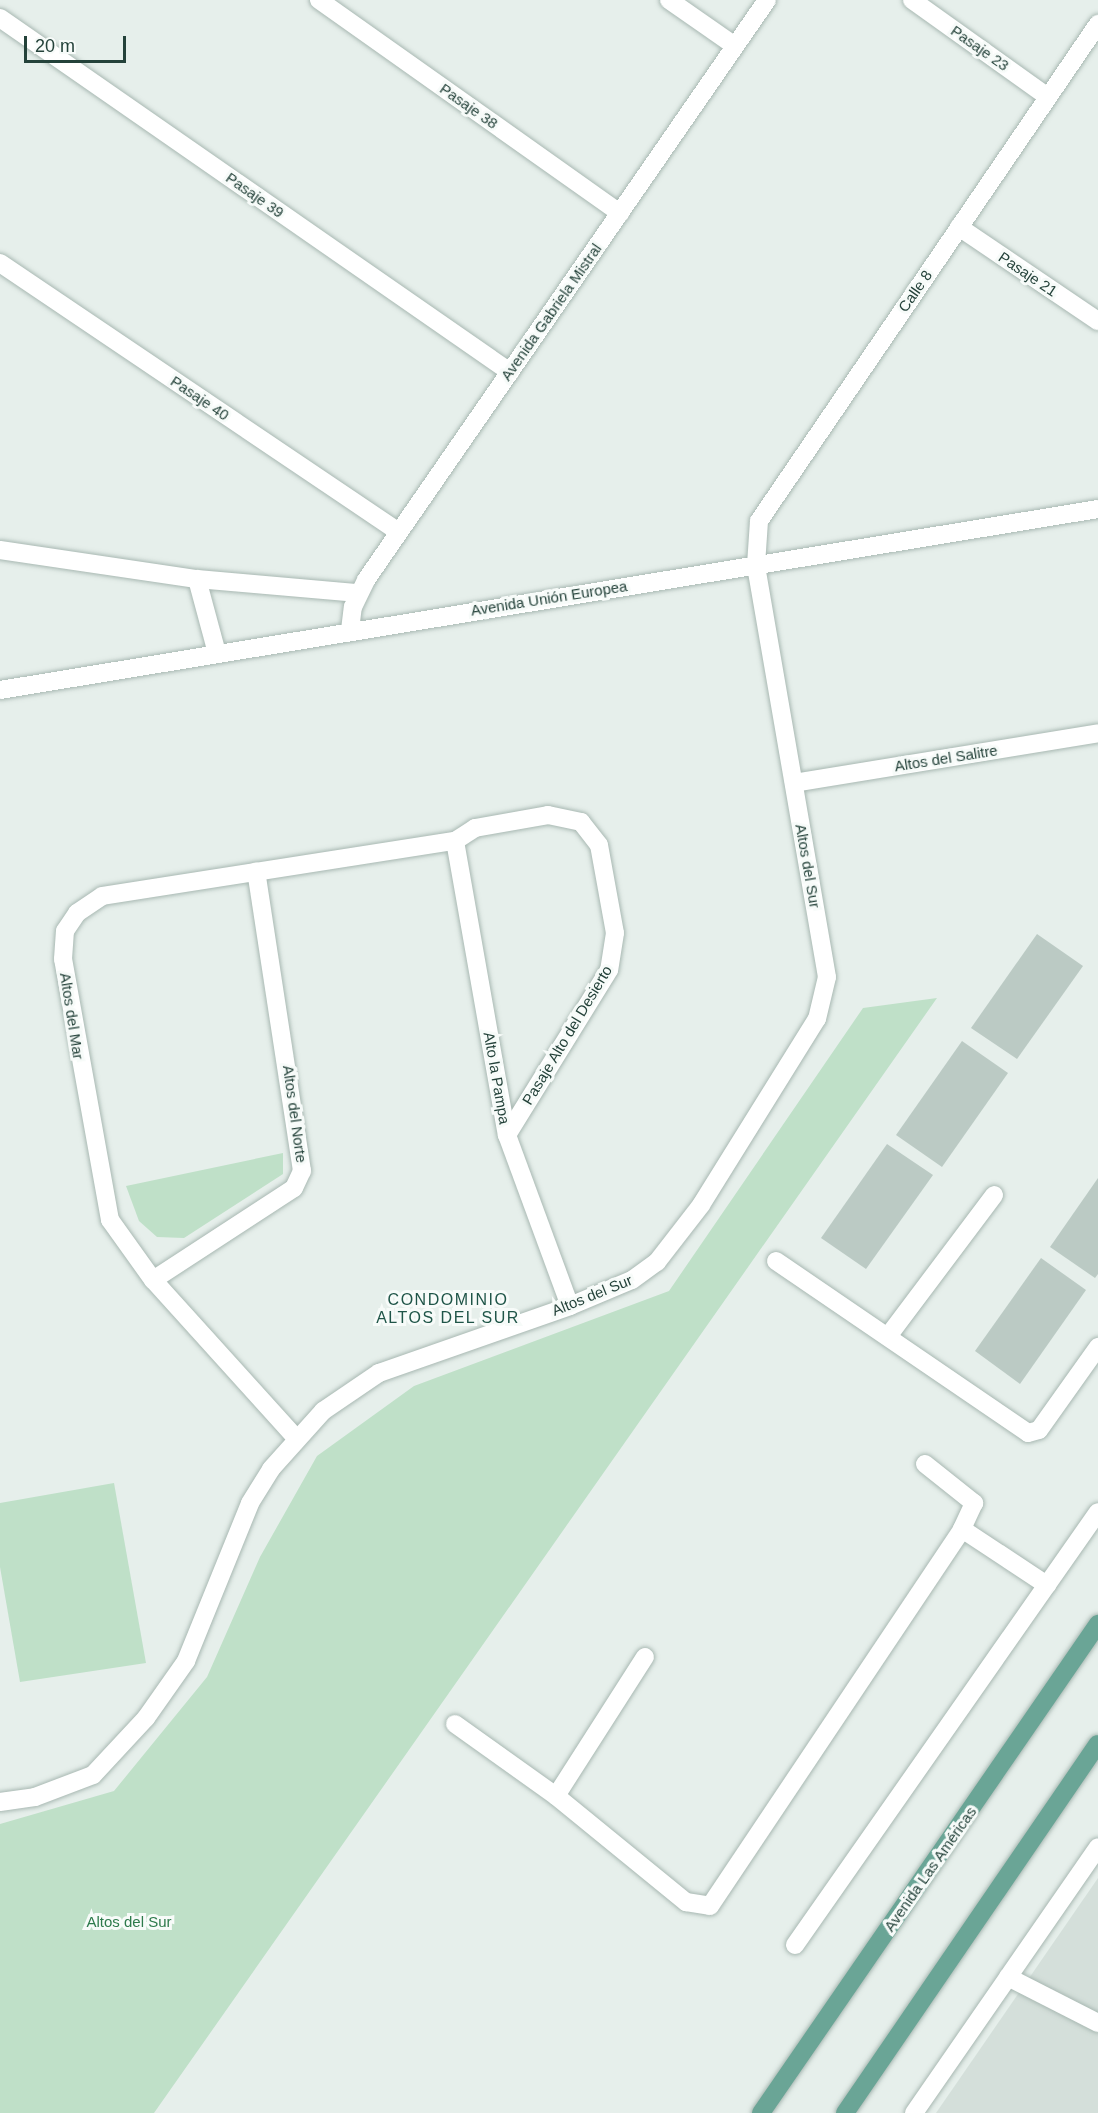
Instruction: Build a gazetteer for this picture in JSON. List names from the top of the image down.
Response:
{
  "streets": {
    "main road": ["Avenida Las Américas"],
    "street": [
      "Pasaje 23",
      "Pasaje 38",
      "Pasaje 39",
      "Pasaje 21",
      "Calle 8",
      "Avenida Gabriela Mistral",
      "Pasaje 40",
      "Avenida Unión Europea",
      "Altos del Salitre",
      "Altos del Sur",
      "Altos del Mar",
      "Pasaje Alto del Desierto",
      "Alto la Pampa",
      "Altos del Norte"
    ]
  },
  "crossings": [
    ["Pasaje 23", "Calle 8"],
    ["Pasaje 38", "Avenida Gabriela Mistral"],
    ["Pasaje 39", "Avenida Gabriela Mistral"],
    ["Pasaje 21", "Calle 8"],
    ["Calle 8", "Avenida Unión Europea"],
    ["Calle 8", "Altos del Sur"],
    ["Avenida Gabriela Mistral", "Pasaje 40"],
    ["Avenida Gabriela Mistral", "Avenida Unión Europea"],
    ["Avenida Unión Europea", "Altos del Sur"],
    ["Altos del Salitre", "Altos del Sur"],
    ["Altos del Sur", "Altos del Mar"],
    ["Altos del Sur", "Alto la Pampa"],
    ["Altos del Mar", "Pasaje Alto del Desierto"],
    ["Altos del Mar", "Alto la Pampa"],
    ["Altos del Mar", "Altos del Norte"],
    ["Pasaje Alto del Desierto", "Alto la Pampa"]
  ],
  "districts": ["CONDOMINIO ALTOS DEL SUR"],
  "parks": ["Altos del Sur"],
  "scale_bar": "20 m"
}
